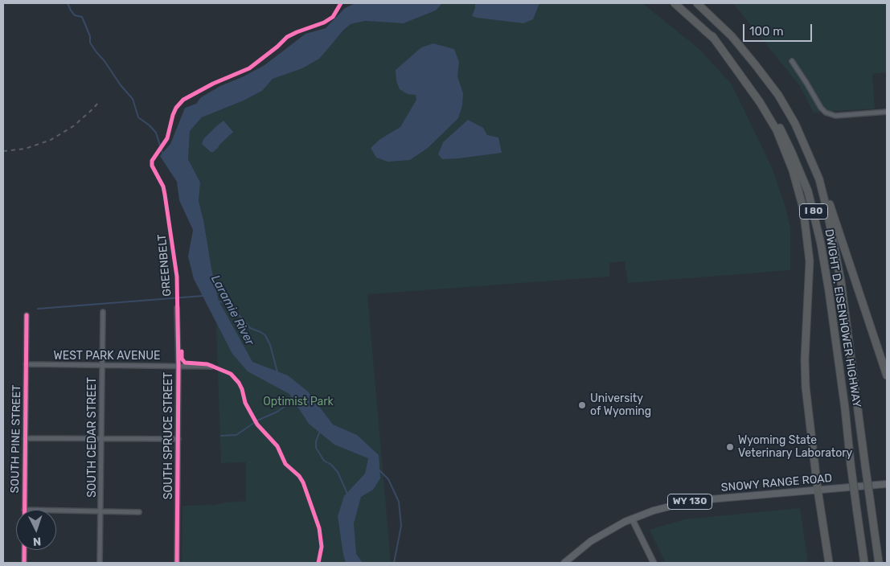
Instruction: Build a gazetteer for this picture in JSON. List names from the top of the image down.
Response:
{
  "streets": {
    "highway": ["I 80", "DWIGHT D. EISENHOWER HIGHWAY"],
    "main road": ["SNOWY RANGE ROAD", "WY 130"],
    "street": [
      "WEST PARK AVENUE",
      "SOUTH SPRUCE STREET",
      "SOUTH CEDAR STREET",
      "SOUTH PINE STREET"
    ],
    "cycle path": ["GREENBELT"]
  },
  "crossings": [
    ["WEST PARK AVENUE", "SOUTH SPRUCE STREET"],
    ["WEST PARK AVENUE", "SOUTH CEDAR STREET"],
    ["WEST PARK AVENUE", "SOUTH PINE STREET"]
  ],
  "water": ["Laramie River"],
  "parks": ["Optimist Park"],
  "places": ["University of Wyoming", "Wyoming State Veterinary Laboratory"],
  "scale_bar": "100 m",
  "north": "bottom"
}
